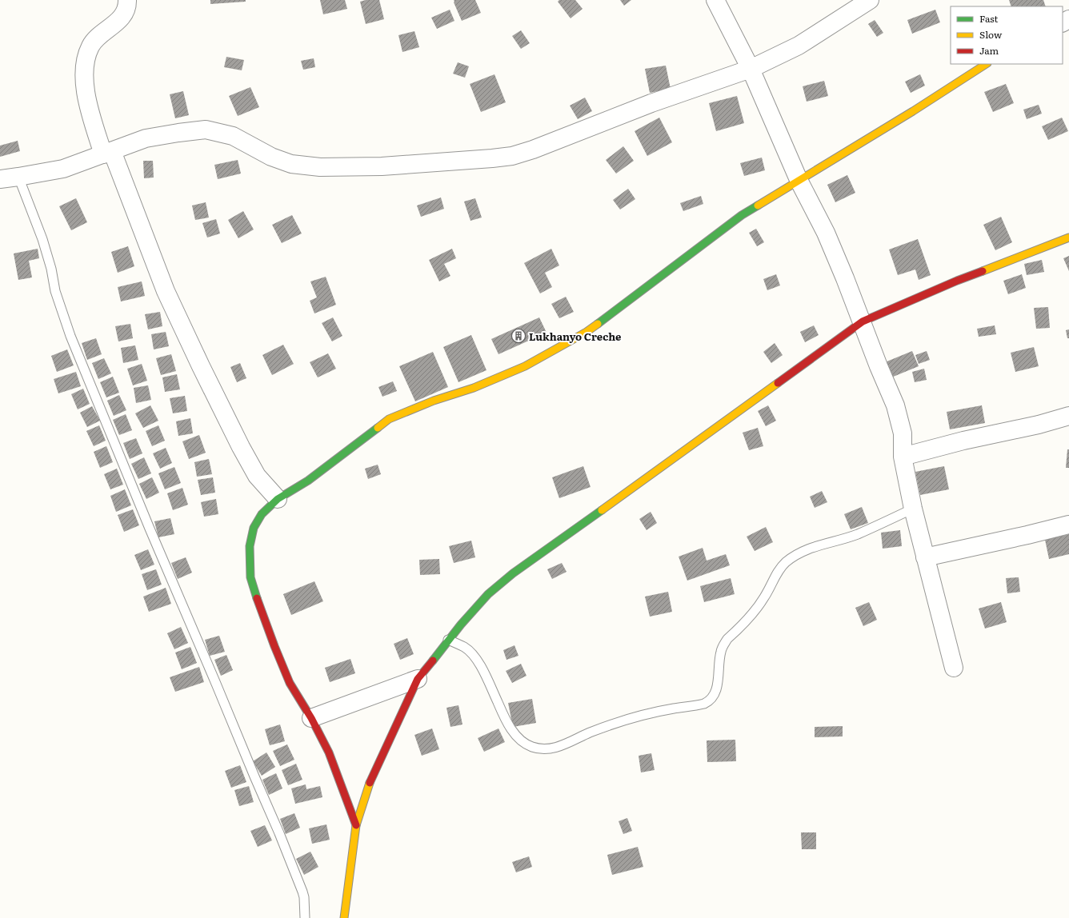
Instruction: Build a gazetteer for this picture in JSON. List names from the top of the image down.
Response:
{
  "places": {
    "building": ["Lukhanyo Creche"]
  },
  "legend": ["Fast", "Slow", "Jam"]
}
